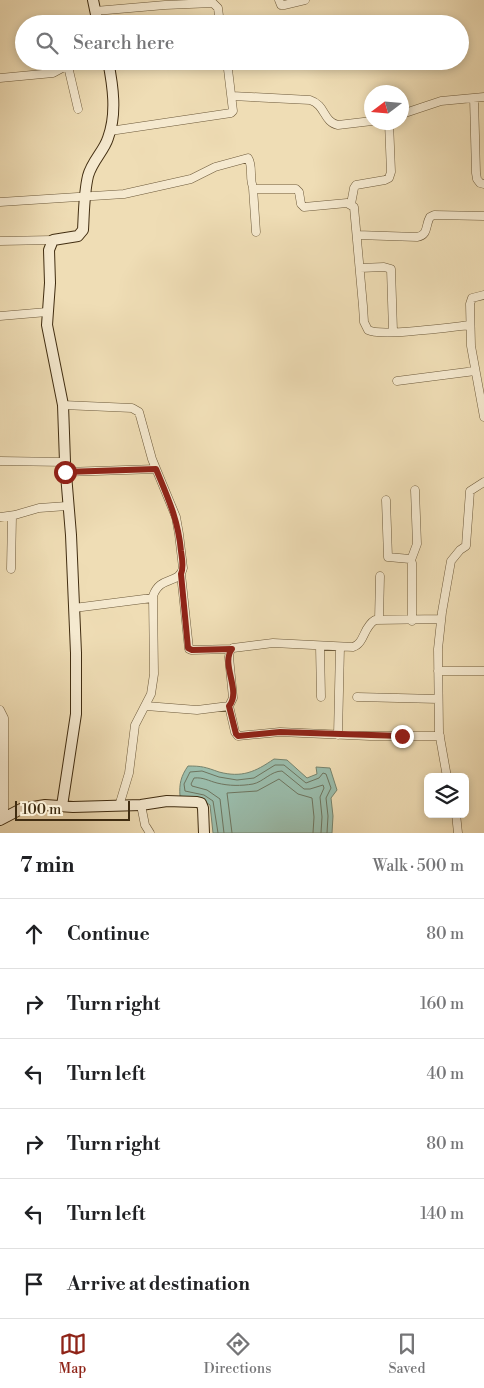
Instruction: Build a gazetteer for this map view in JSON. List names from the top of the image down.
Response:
{
  "scale_bar": "100 m",
  "north": "left",
  "page": {
    "search": "Search here",
    "scale": "100 m",
    "heading": ["7 min", "Walk · 500 m"],
    "list": [
      ["Continue", "80 m"],
      ["Turn right", "160 m"],
      ["Turn left", "40 m"],
      ["Turn right", "80 m"],
      ["Turn left", "140 m"],
      "Arrive at destination"
    ],
    "nav": ["Map", "Directions", "Saved"]
  }
}
